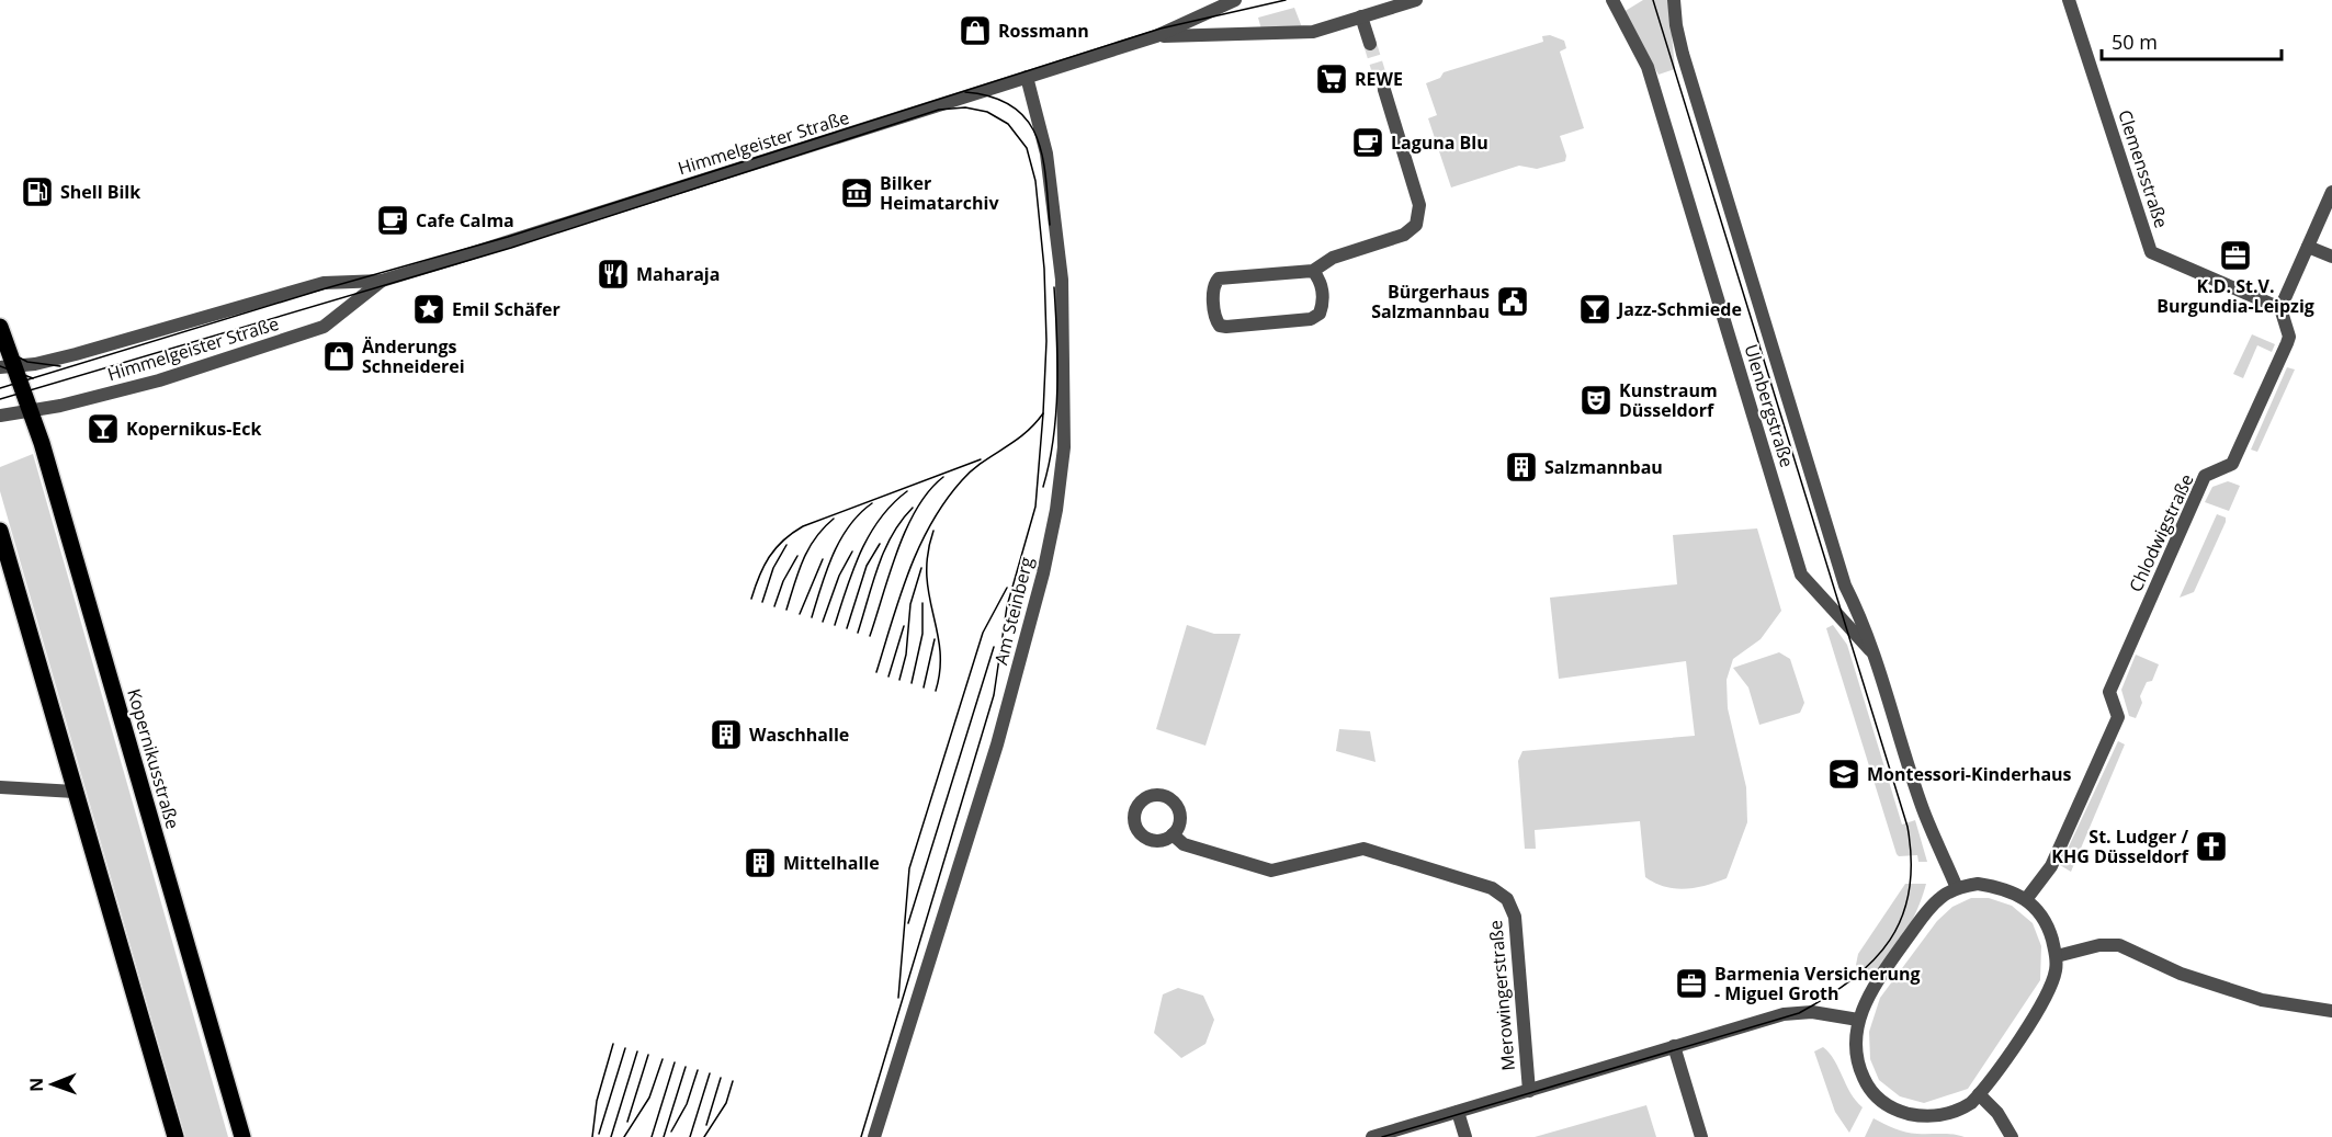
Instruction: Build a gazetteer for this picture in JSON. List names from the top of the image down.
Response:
{
  "streets": {
    "main road": ["Kopernikusstraße"],
    "street": [
      "Himmelgeister Straße",
      "Clemensstraße",
      "Ulenbergstraße",
      "Chlodwigstraße",
      "Am Steinberg",
      "Merowingerstraße"
    ]
  },
  "crossings": [
    ["Himmelgeister Straße", "Am Steinberg"],
    ["Himmelgeister Straße", "Kopernikusstraße"],
    ["Clemensstraße", "Chlodwigstraße"],
    ["Ulenbergstraße", "Chlodwigstraße"],
    ["Ulenbergstraße", "Merowingerstraße"],
    ["Chlodwigstraße", "Merowingerstraße"]
  ],
  "places": {
    "shop": ["Rossmann", "Änderungs Schneiderei"],
    "supermarket": ["REWE"],
    "cafe": ["Laguna Blu", "Cafe Calma"],
    "fuel station": ["Shell Bilk"],
    "museum": ["Bilker Heimatarchiv"],
    "office": ["K.D. St.V. Burgundia-Leipzig", "Barmenia Versicherung - Miguel Groth"],
    "restaurant": ["Maharaja"],
    "public building": ["Bürgerhaus Salzmannbau"],
    "place": ["Emil Schäfer"],
    "bar": ["Jazz-Schmiede", "Kopernikus-Eck"],
    "theatre": ["Kunstraum Düsseldorf"],
    "building": ["Salzmannbau", "Waschhalle", "Mittelhalle"],
    "school or university": ["Montessori-Kinderhaus"],
    "church": ["St. Ludger / KHG Düsseldorf"]
  },
  "scale_bar": "50 m",
  "north": "left"
}
